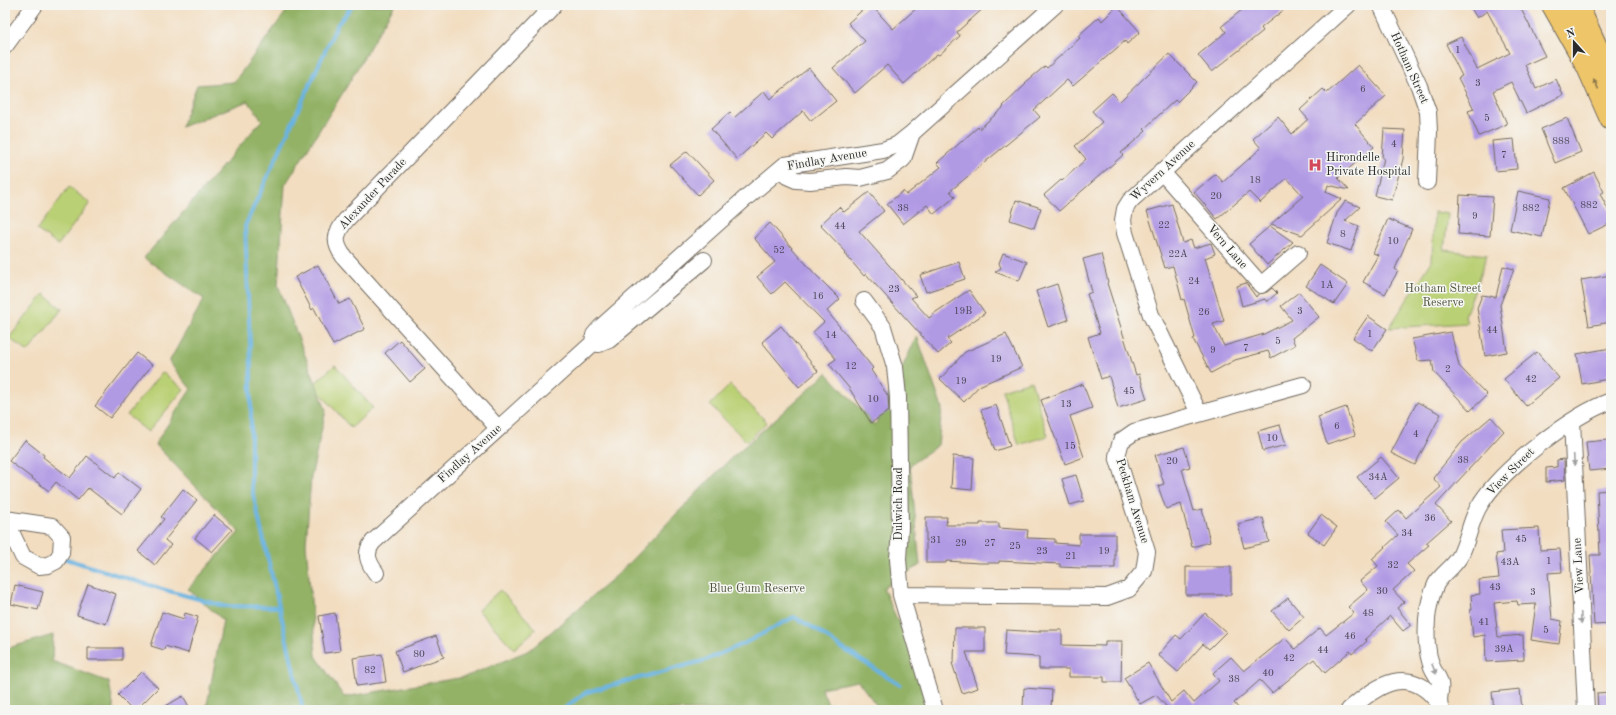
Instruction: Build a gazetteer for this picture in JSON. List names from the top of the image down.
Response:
{
  "streets": {
    "street": [
      "Hotham Street",
      "Findlay Avenue",
      "Wyvern Avenue",
      "Alexander Parade",
      "Vern Lane",
      "View Street",
      "Peckham Avenue",
      "Dulwich Road",
      "View Lane"
    ]
  },
  "crossings": [
    ["Findlay Avenue", "Alexander Parade"],
    ["Wyvern Avenue", "Vern Lane"],
    ["Wyvern Avenue", "Peckham Avenue"],
    ["View Street", "View Lane"],
    ["Peckham Avenue", "Dulwich Road"]
  ],
  "one_way": ["View Street", "View Lane"],
  "parks": ["Hotham Street Reserve", "Blue Gum Reserve"],
  "places": {
    "hospital": ["Hirondelle Private Hospital"]
  },
  "house_numbers": [
    "1",
    "3",
    "6",
    "5",
    "888",
    "4",
    "7",
    "18",
    "20",
    "882",
    "38",
    "882",
    "9",
    "22",
    "44",
    "8",
    "10",
    "52",
    "22A",
    "24",
    "1A",
    "23",
    "16",
    "19B",
    "3",
    "26",
    "44",
    "1",
    "14",
    "5",
    "7",
    "9",
    "19",
    "12",
    "2",
    "42",
    "19",
    "45",
    "10",
    "13",
    "6",
    "4",
    "10",
    "15",
    "38",
    "20",
    "34A",
    "36",
    "34",
    "45",
    "31",
    "29",
    "27",
    "25",
    "23",
    "19",
    "21",
    "1",
    "43A",
    "32",
    "43",
    "30",
    "3",
    "48",
    "41",
    "5",
    "46",
    "39A",
    "44",
    "80",
    "42",
    "82",
    "40",
    "38"
  ],
  "north": "top"
}
